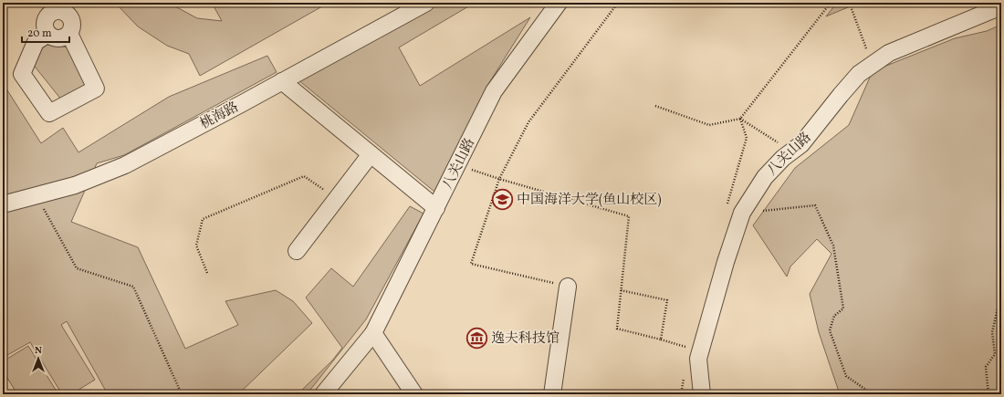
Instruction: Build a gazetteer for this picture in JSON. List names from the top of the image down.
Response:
{
  "streets": {
    "lane": ["桃海路", "八关山路"]
  },
  "places": {
    "school or university": ["中国海洋大学(鱼山校区)"],
    "museum": ["逸夫科技馆"]
  },
  "scale_bar": "20 m",
  "north": "top"
}
